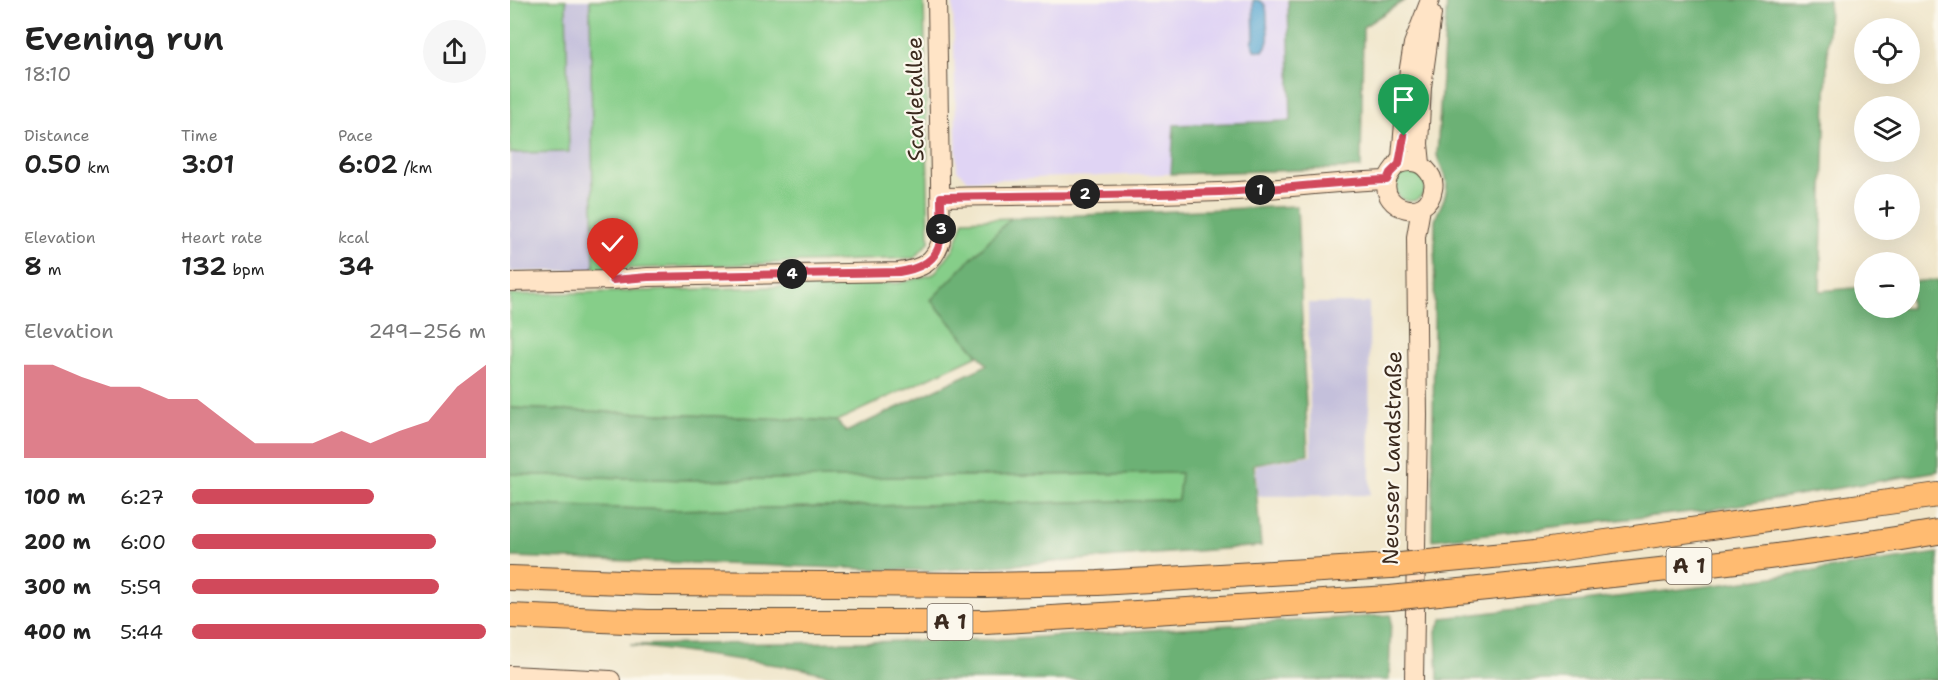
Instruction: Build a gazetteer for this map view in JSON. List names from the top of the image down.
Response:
{
  "streets": {
    "highway": ["A 1"],
    "street": ["Scarletallee", "Neusser Landstraße"]
  },
  "page": {
    "heading": ["Evening run", "18:10"],
    "map_buttons": ["+", "−"],
    "stats": [
      ["Distance", "0.50 km"],
      ["Time", "3:01"],
      ["Pace", "6:02 /km"],
      ["Elevation", "8 m"],
      ["Heart rate", "132 bpm"],
      ["kcal", "34"]
    ],
    "pins": [
      "1",
      "2",
      "3",
      "4"
    ],
    "chart": ["Elevation", "249–256 m"],
    "list": [
      {
        "name": "100 m",
        "note": "6:27"
      },
      {
        "name": "200 m",
        "note": "6:00"
      },
      {
        "name": "300 m",
        "note": "5:59"
      },
      {
        "name": "400 m",
        "note": "5:44"
      }
    ]
  }
}
